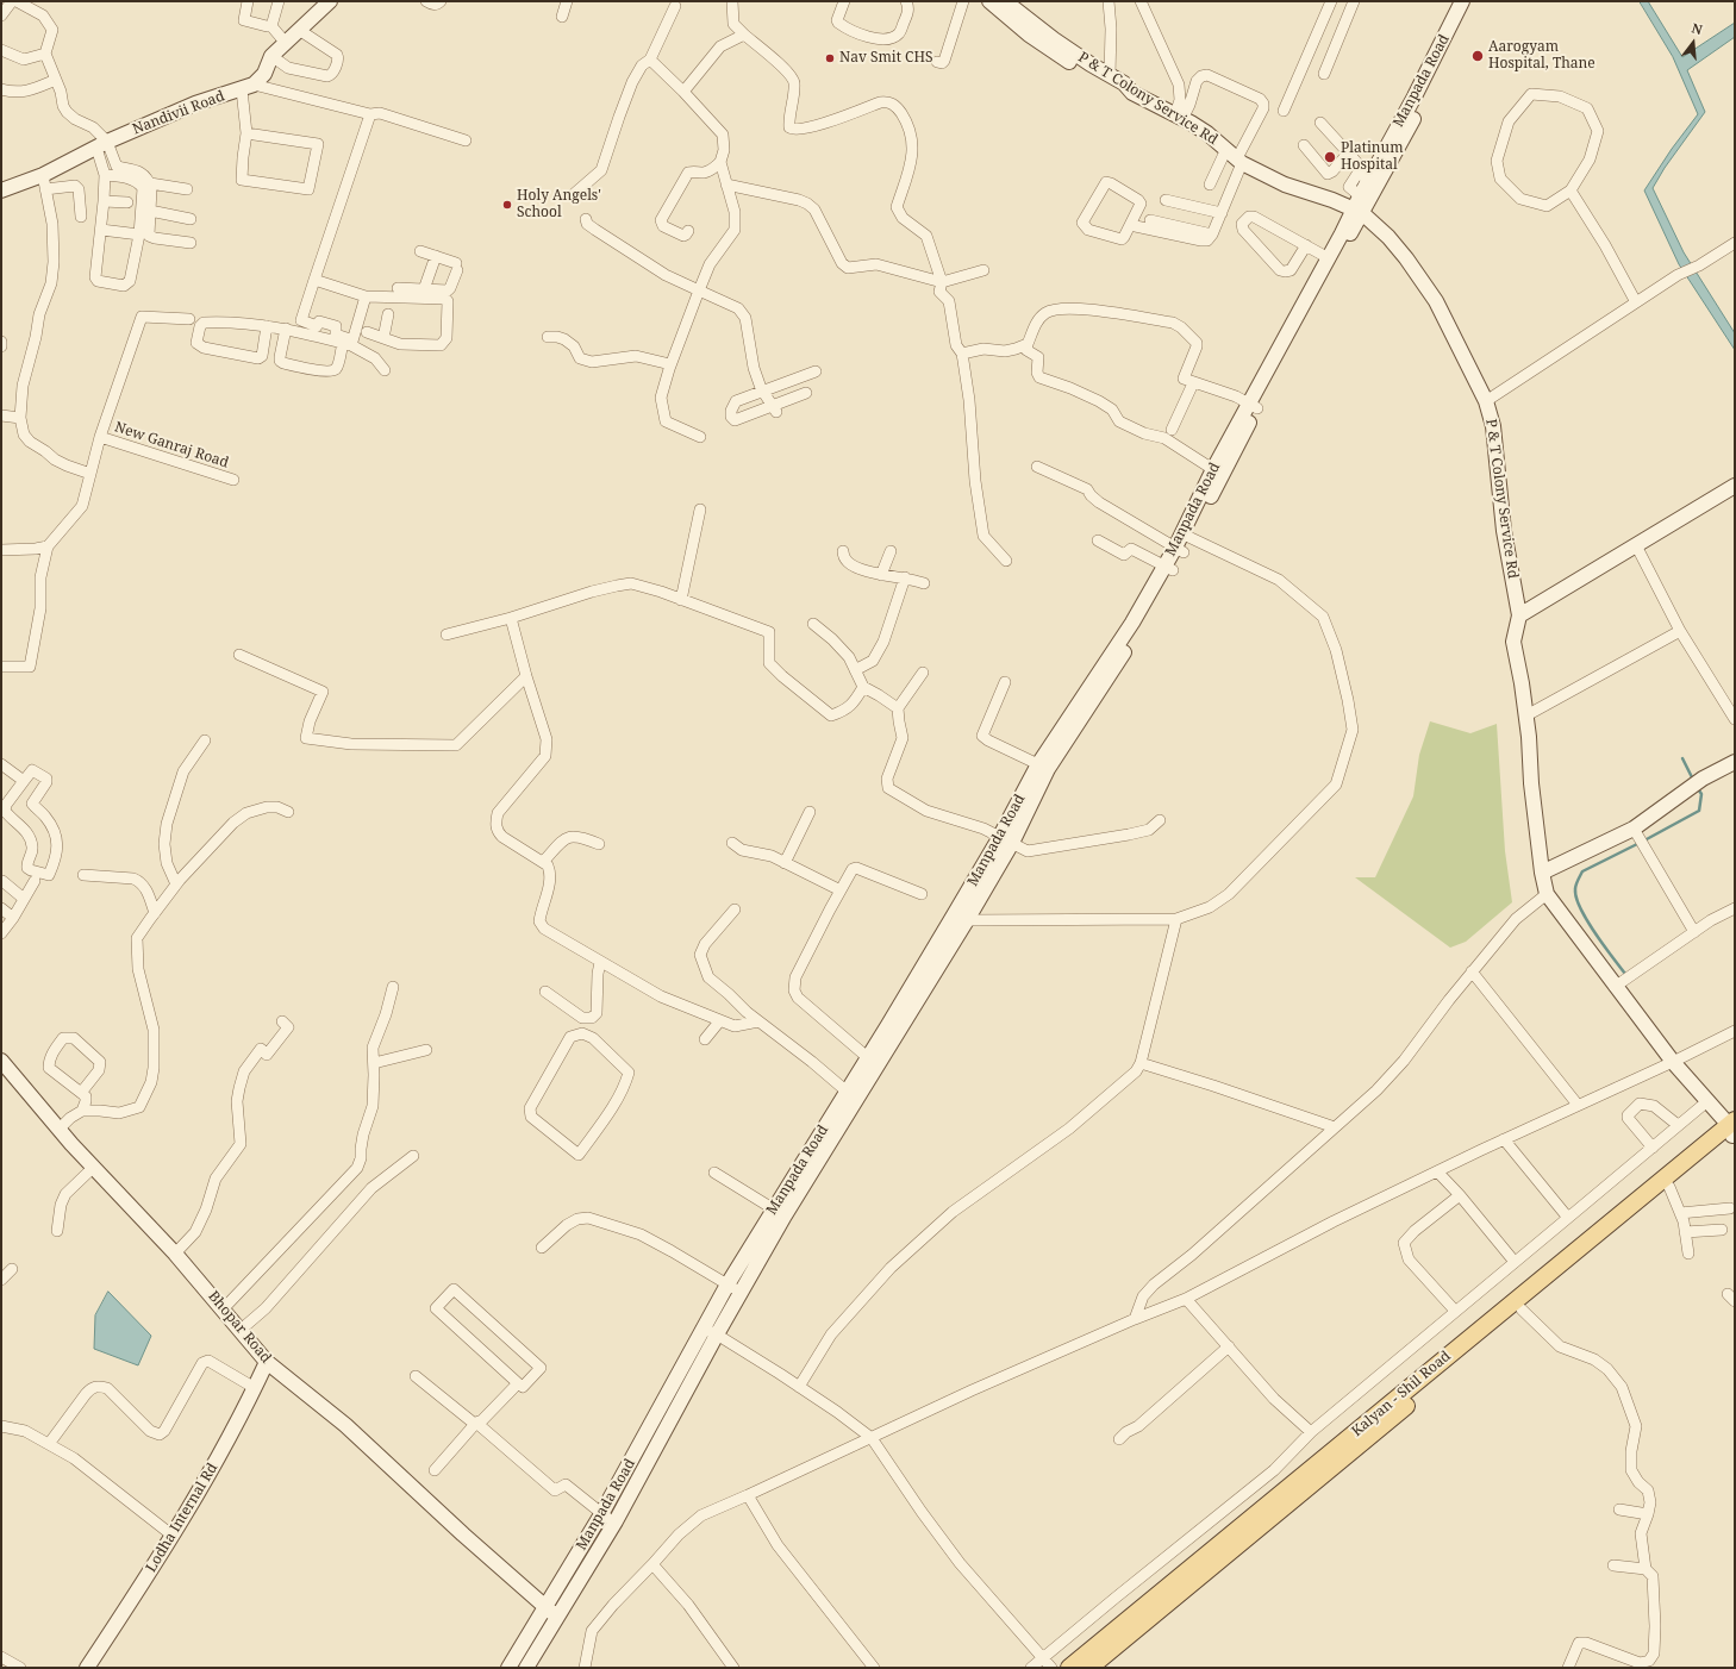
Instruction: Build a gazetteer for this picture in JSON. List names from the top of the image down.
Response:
{
  "streets": {
    "main road": ["Kalyan - Shil Road"],
    "street": [
      "Manpada Road",
      "P & T Colony Service Rd",
      "Nandivii Road",
      "New Ganraj Road",
      "Bhopar Road",
      "Lodha Internal Rd"
    ]
  },
  "crossings": [
    ["Manpada Road", "P & T Colony Service Rd"],
    ["Manpada Road", "Bhopar Road"],
    ["Bhopar Road", "Lodha Internal Rd"]
  ],
  "places": [
    "Aarogyam Hospital, Thane",
    "Nav Smit CHS",
    "Platinum Hospital",
    "Holy Angels' School"
  ],
  "north": "top"
}
